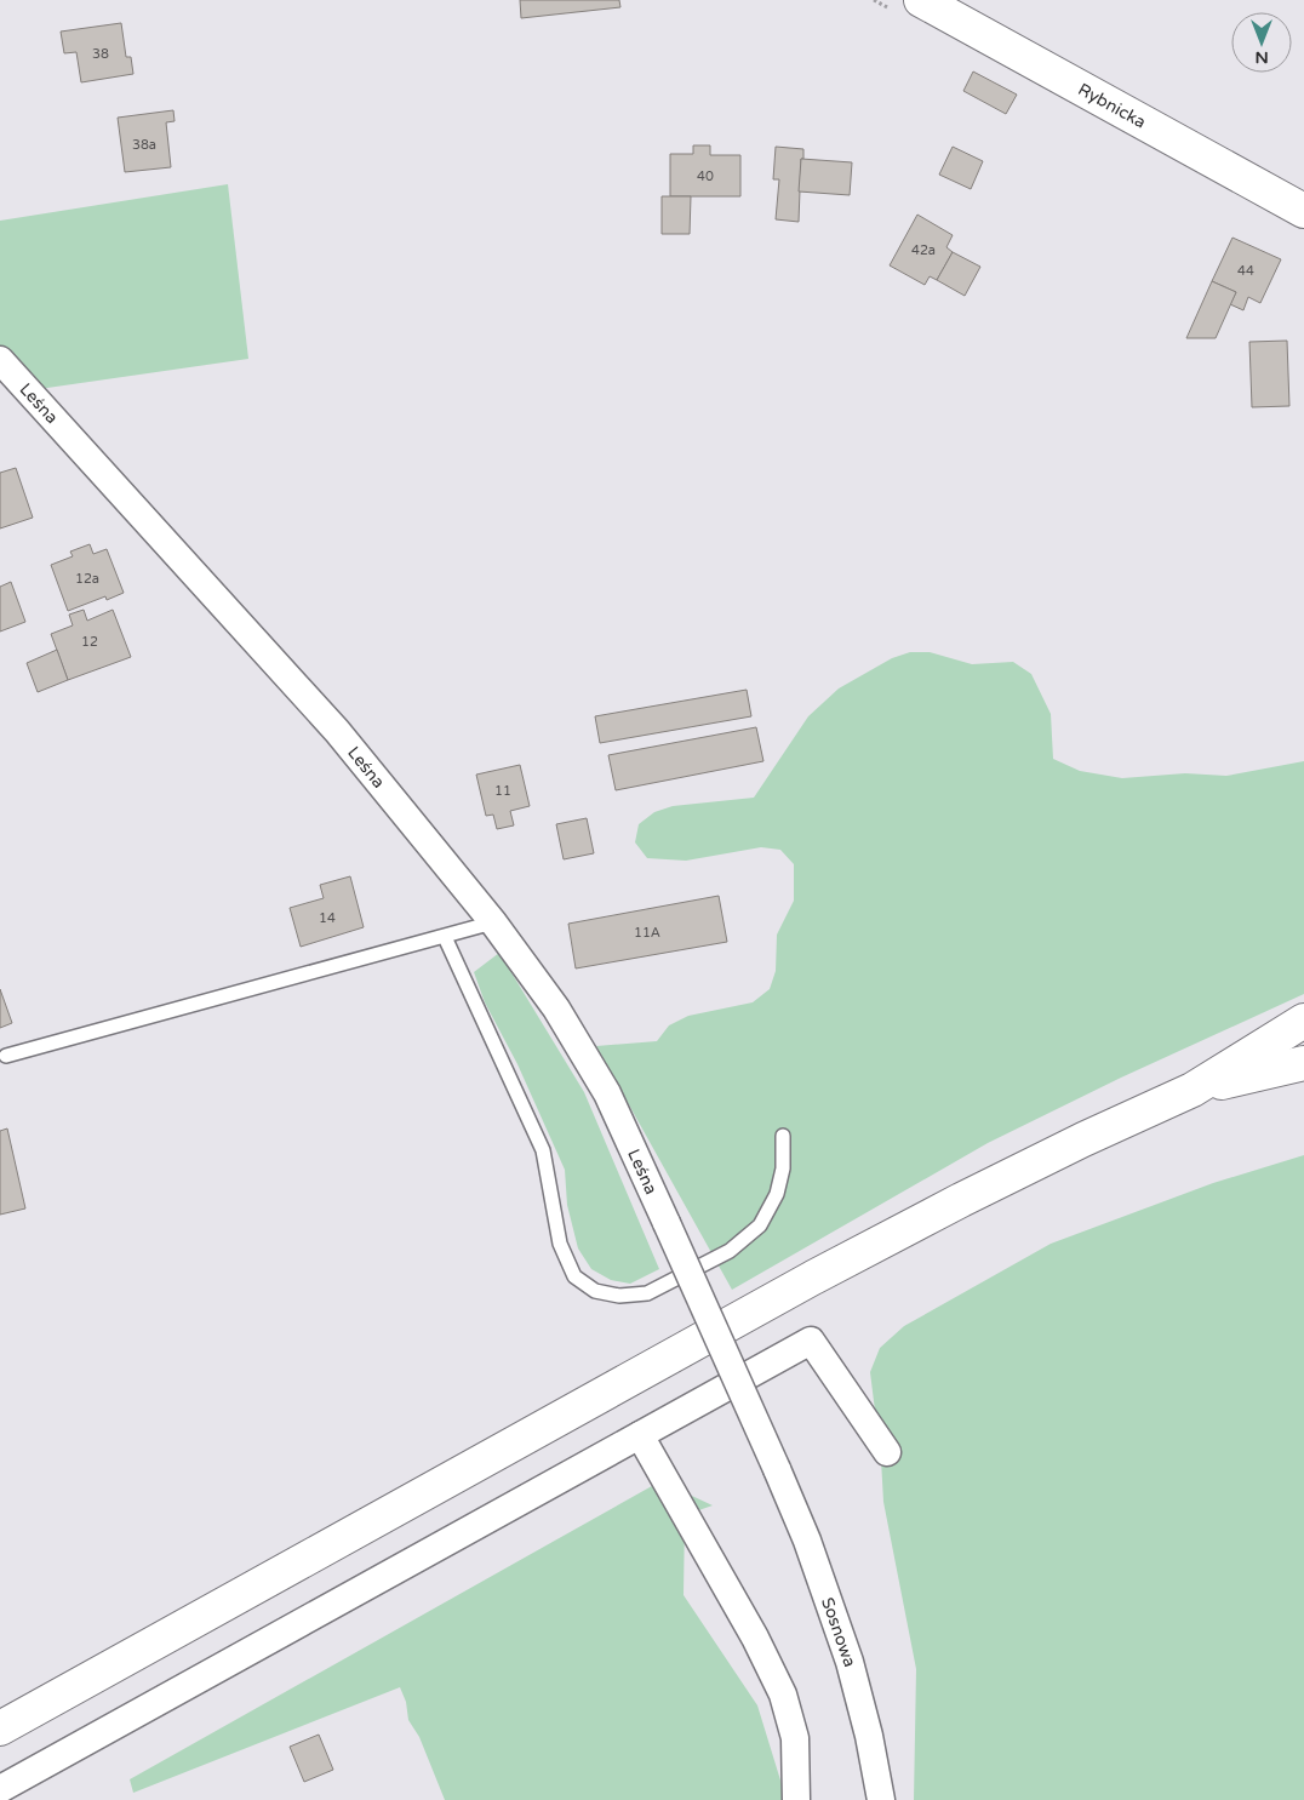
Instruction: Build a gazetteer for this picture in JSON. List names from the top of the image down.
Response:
{
  "streets": {
    "main road": ["Rybnicka"],
    "street": ["Leśna", "Sosnowa"]
  },
  "crossings": [
    ["Leśna", "Sosnowa"]
  ],
  "house_numbers": [
    "38",
    "38a",
    "40",
    "42a",
    "44",
    "12a",
    "12",
    "11",
    "14",
    "11A"
  ],
  "north": "bottom"
}
